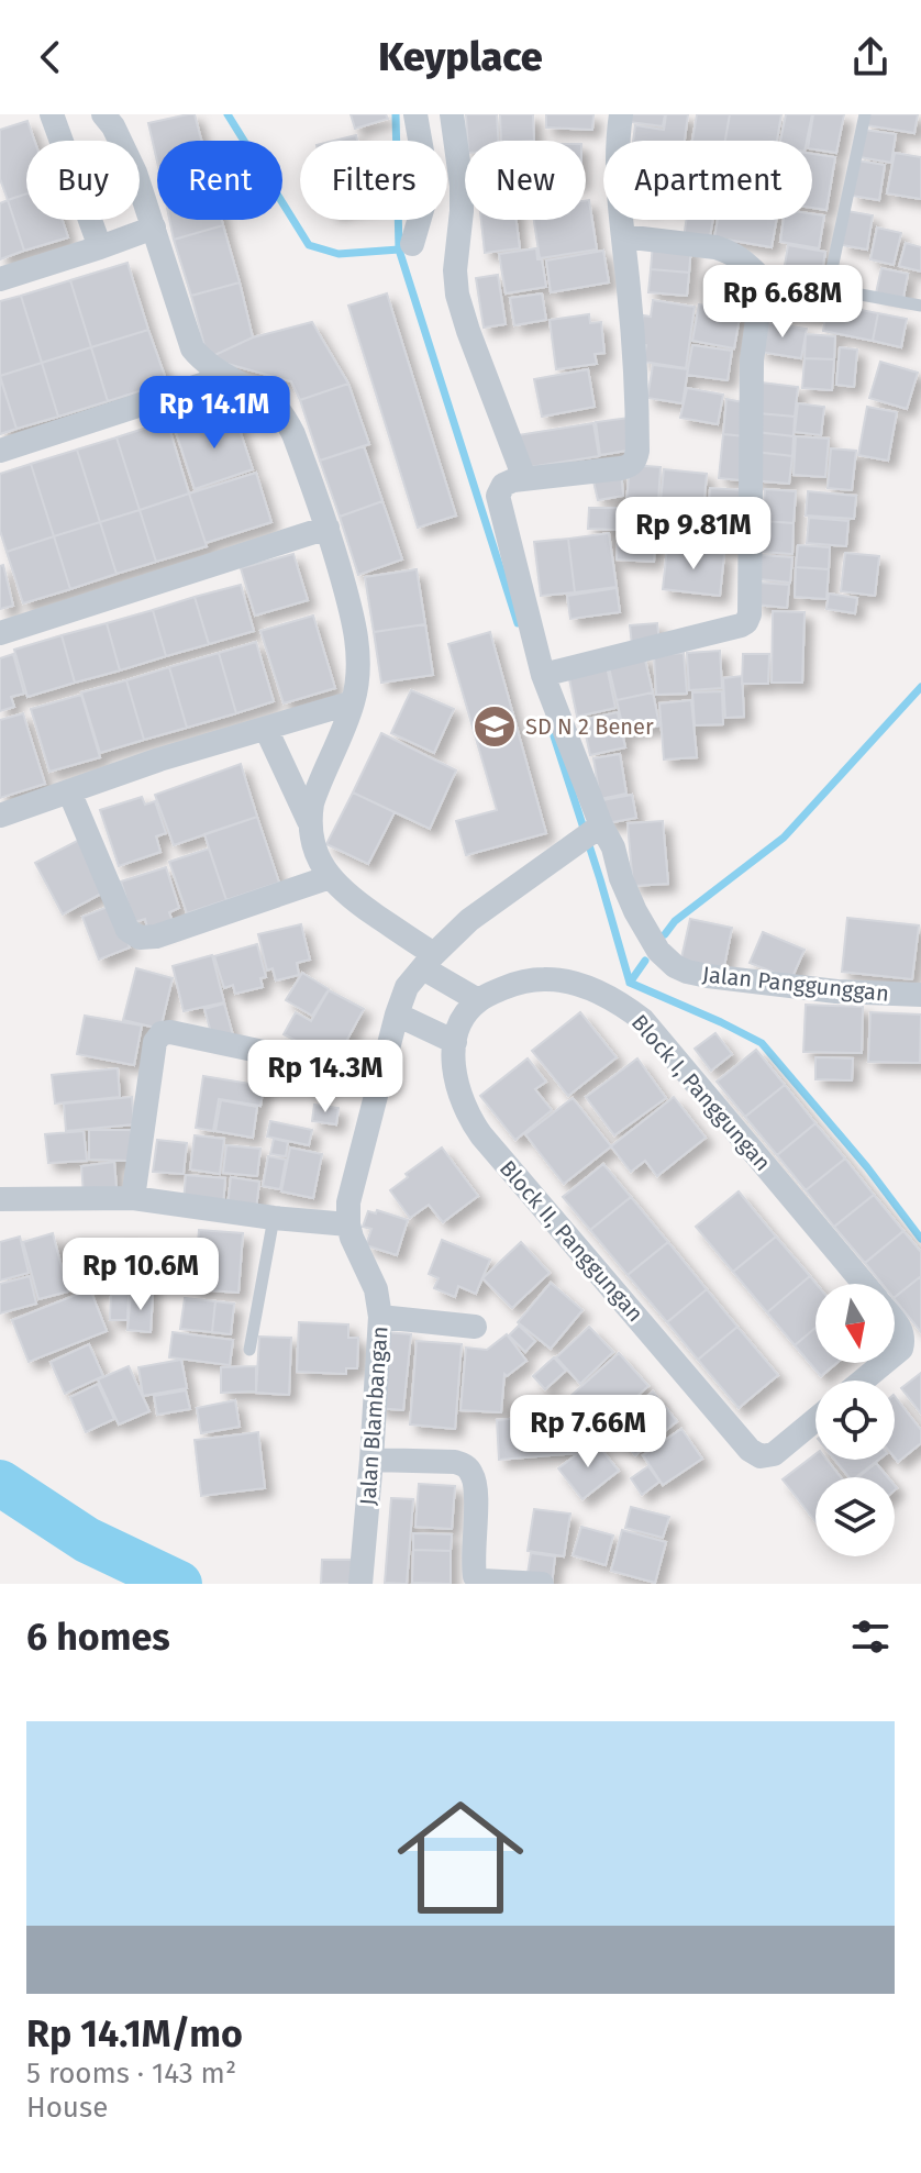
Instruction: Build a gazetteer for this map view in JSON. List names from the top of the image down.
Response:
{
  "streets": {
    "street": [
      "Jalan Panggunggan",
      "Block I, Panggungan",
      "Block II, Panggungan",
      "Jalan Blambangan"
    ]
  },
  "crossings": [
    ["Jalan Panggunggan", "Jalan Blambangan"]
  ],
  "places": {
    "school or university": ["SD N 2 Bener"]
  },
  "north": "bottom",
  "page": {
    "header": "Keyplace",
    "chip": [
      "Buy",
      "Rent",
      "Filters",
      "New",
      "Apartment"
    ],
    "price": [
      "Rp 6.68M",
      "Rp 14.1M",
      "Rp 9.81M",
      "Rp 14.3M",
      "Rp 10.6M",
      "Rp 7.66M"
    ],
    "heading": "6 homes",
    "list": [
      {
        "name": "Rp 14.1M/mo",
        "note": "5 rooms · 143 m² · House"
      }
    ]
  }
}
